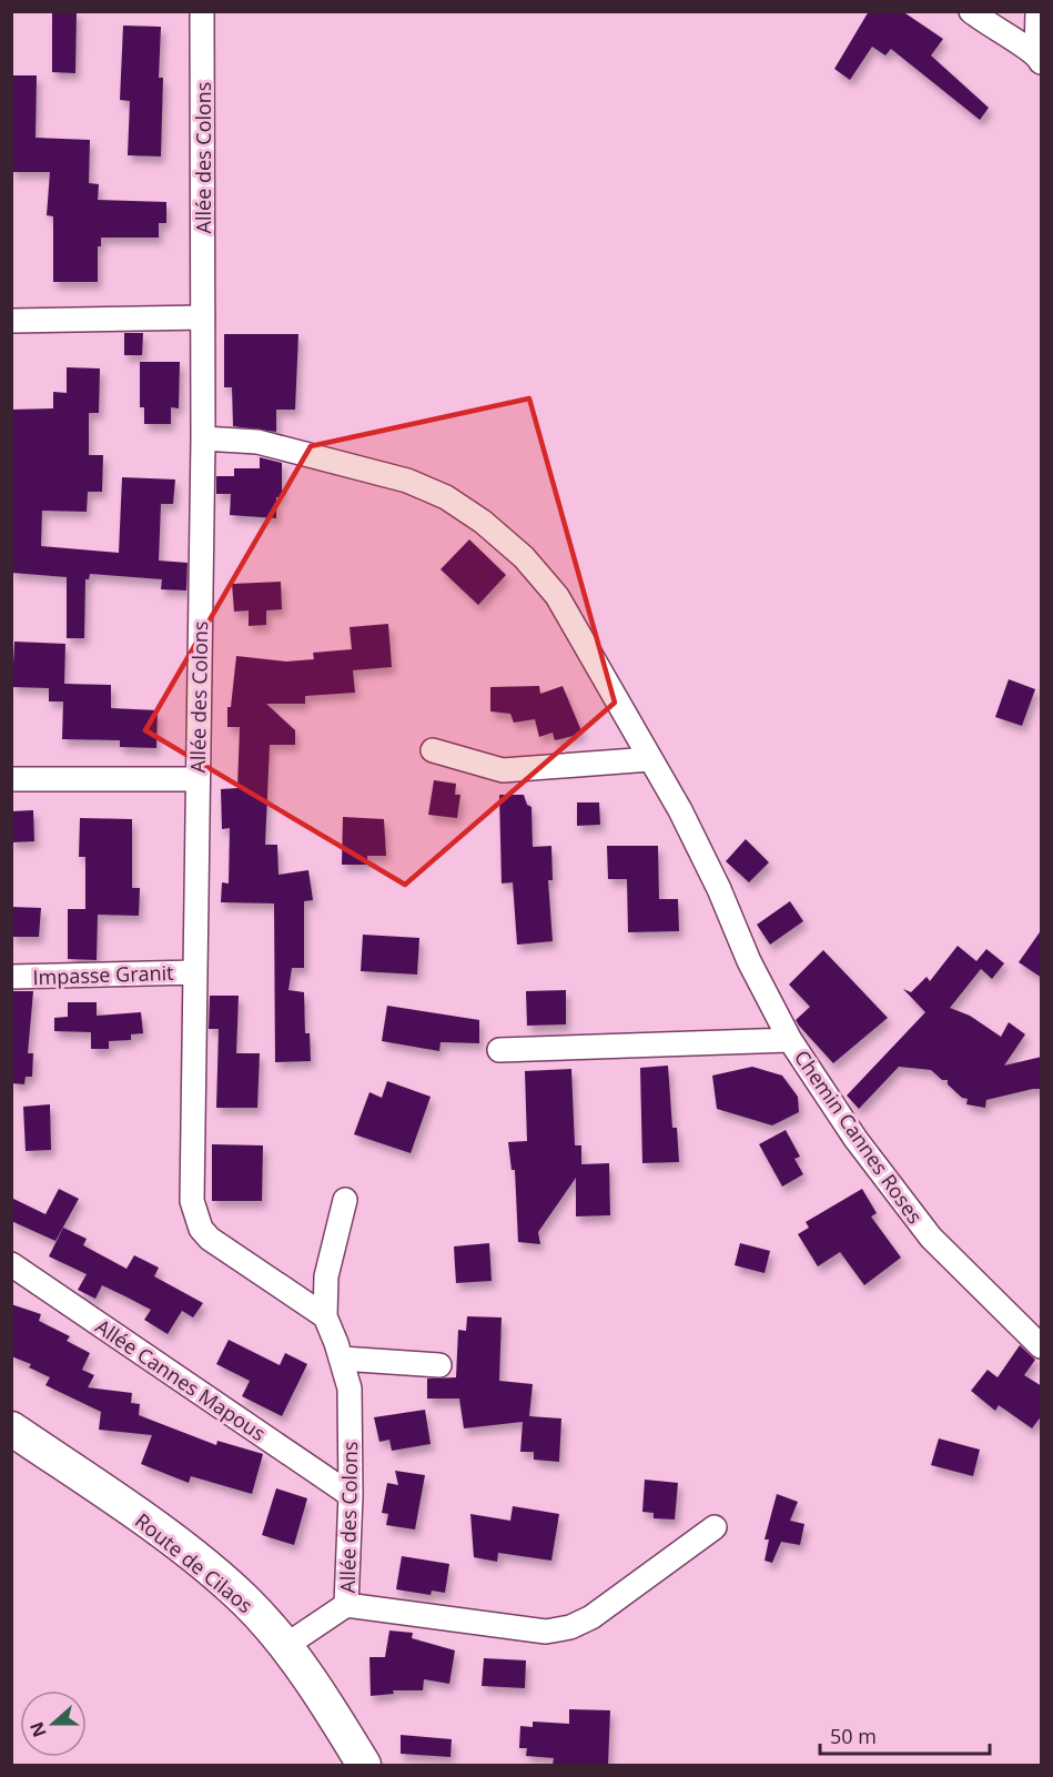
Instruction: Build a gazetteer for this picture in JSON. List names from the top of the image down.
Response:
{
  "streets": {
    "main road": ["Route de Cilaos"],
    "street": [
      "Allée des Colons",
      "Impasse Granit",
      "Chemin Cannes Roses",
      "Allée Cannes Mapous"
    ]
  },
  "crossings": [
    ["Allée des Colons", "Impasse Granit"],
    ["Allée des Colons", "Chemin Cannes Roses"],
    ["Allée des Colons", "Allée Cannes Mapous"],
    ["Allée des Colons", "Route de Cilaos"]
  ],
  "scale_bar": "50 m",
  "north": "left"
}
